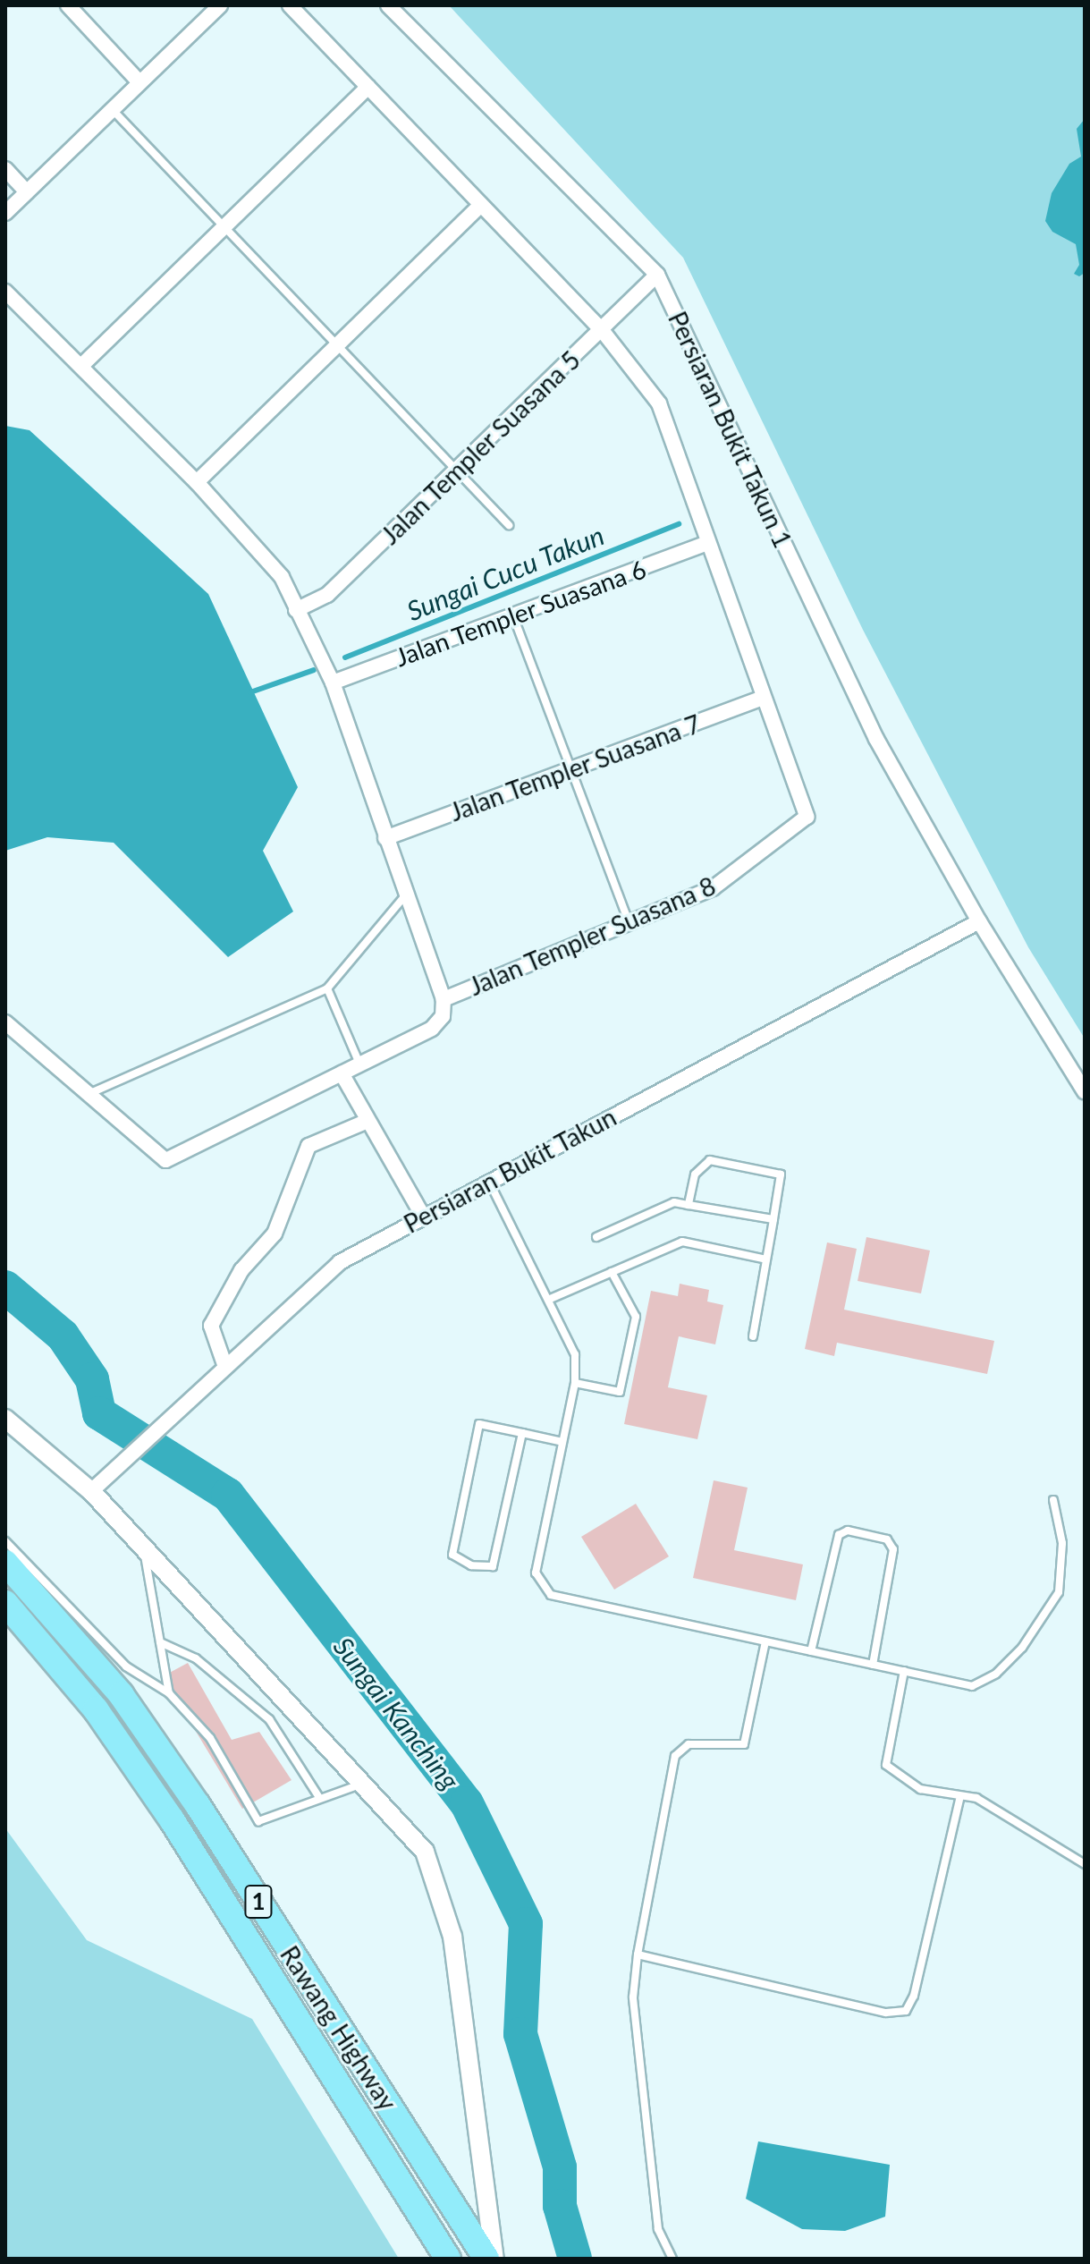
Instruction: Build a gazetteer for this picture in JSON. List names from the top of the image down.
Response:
{
  "streets": {
    "highway": ["1", "Rawang Highway"],
    "street": [
      "Persiaran Bukit Takun 1",
      "Jalan Templer Suasana 5",
      "Jalan Templer Suasana 6",
      "Jalan Templer Suasana 7",
      "Jalan Templer Suasana 8",
      "Persiaran Bukit Takun"
    ]
  },
  "crossings": [
    ["Persiaran Bukit Takun 1", "Jalan Templer Suasana 5"],
    ["Persiaran Bukit Takun 1", "Persiaran Bukit Takun"],
    ["Jalan Templer Suasana 7", "Jalan Templer Suasana 8"]
  ],
  "water": ["Sungai Cucu Takun", "Sungai Kanching"]
}
